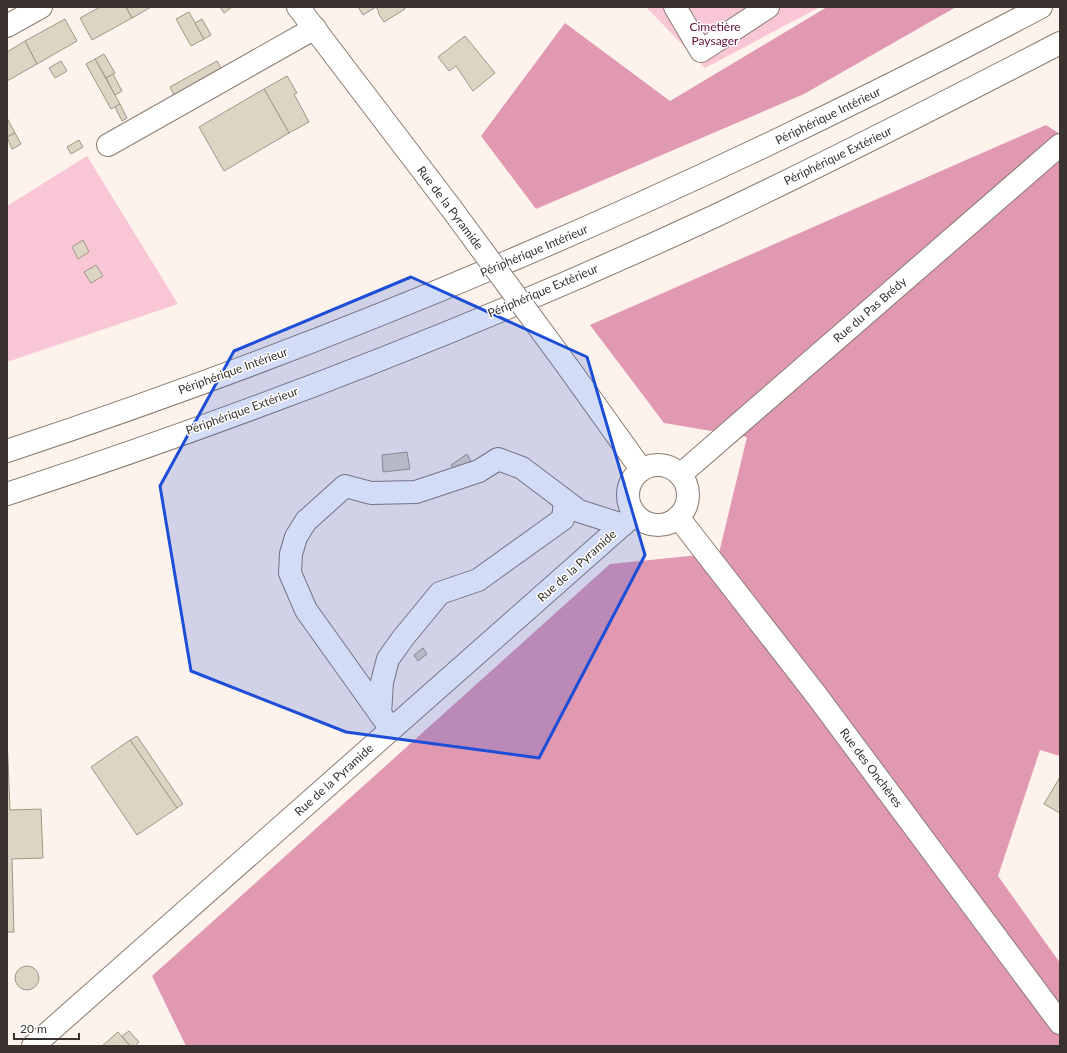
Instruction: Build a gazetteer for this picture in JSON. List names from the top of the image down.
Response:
{
  "streets": {
    "main road": [
      "Périphérique Intérieur",
      "Périphérique Extérieur",
      "Rue de la Pyramide",
      "Rue du Pas Brédy",
      "Rue des Onchères"
    ]
  },
  "crossings": [
    ["Rue de la Pyramide", "Rue du Pas Brédy"],
    ["Rue de la Pyramide", "Rue des Onchères"],
    ["Rue du Pas Brédy", "Rue des Onchères"]
  ],
  "parks": ["Cimetière Paysager"],
  "scale_bar": "20 m"
}
